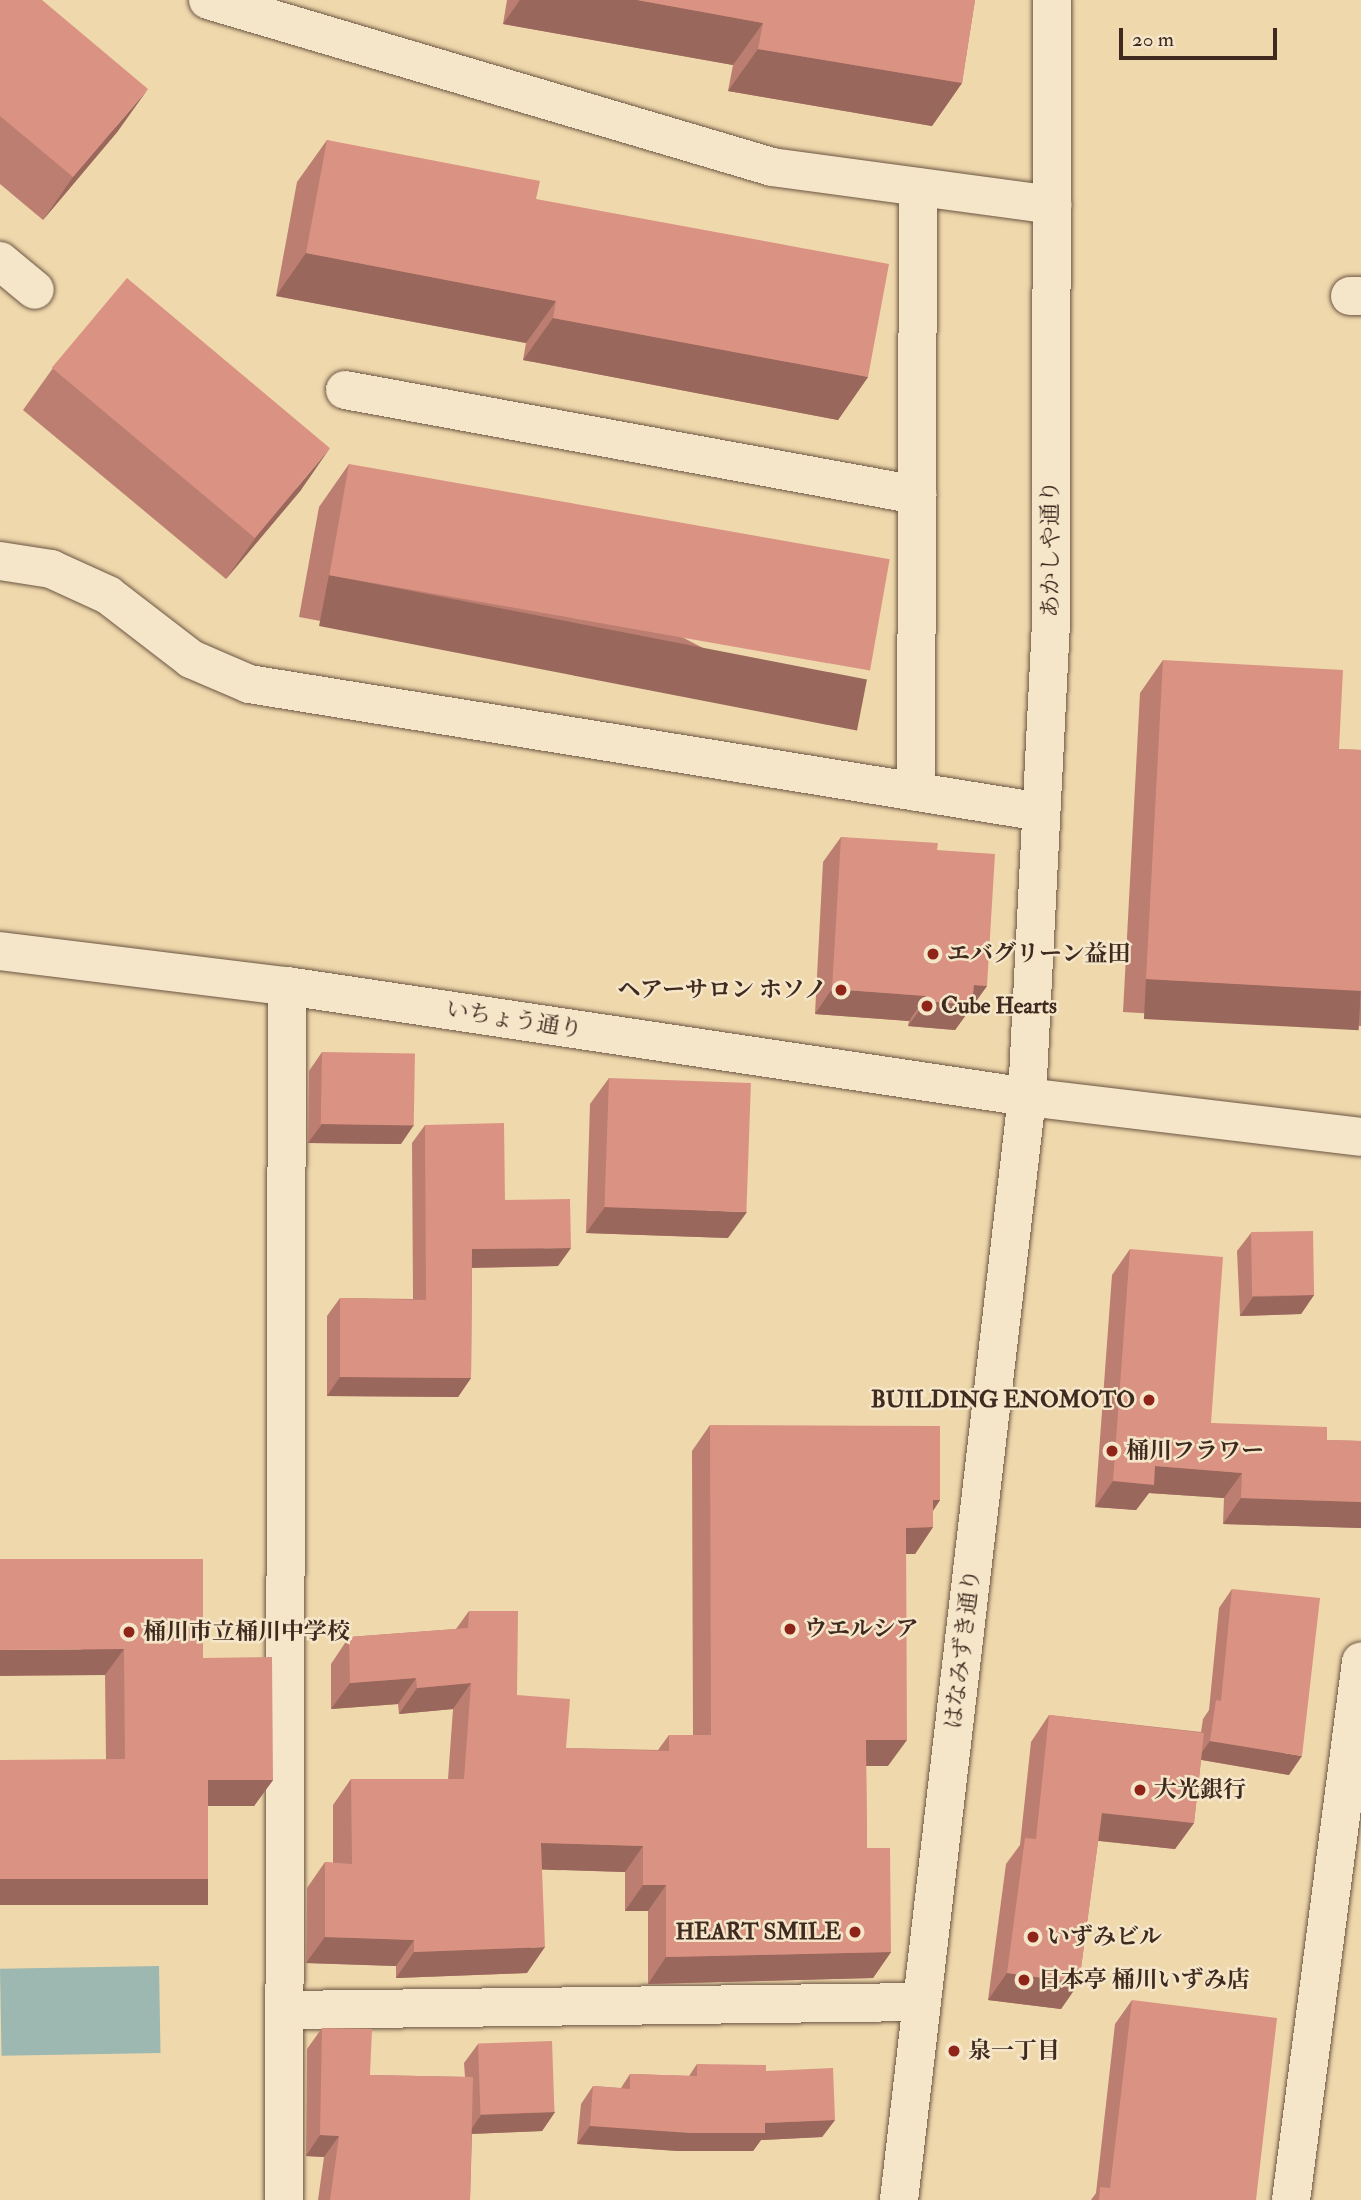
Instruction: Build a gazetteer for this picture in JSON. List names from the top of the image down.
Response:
{
  "streets": {
    "street": ["あかしや通り", "いちょう通り", "はなみずき通り"]
  },
  "crossings": [
    ["あかしや通り", "いちょう通り"],
    ["あかしや通り", "はなみずき通り"],
    ["いちょう通り", "はなみずき通り"]
  ],
  "places": [
    "エバグリーン益田",
    "ヘアーサロン ホソノ",
    "Cube Hearts",
    "BUILDING ENOMOTO",
    "桶川フラワー",
    "ウエルシア",
    "桶川市立桶川中学校",
    "大光銀行",
    "HEART SMILE",
    "いずみビル",
    "日本亭 桶川いずみ店",
    "泉一丁目"
  ],
  "scale_bar": "20 m"
}
